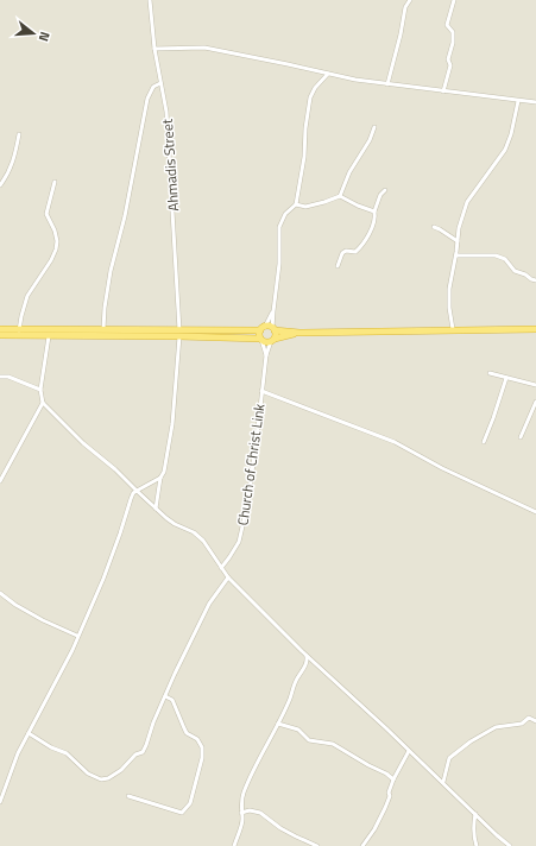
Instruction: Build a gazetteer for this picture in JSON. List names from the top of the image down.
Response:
{
  "streets": {
    "street": ["Ahmadis Street", "Church of Christ Link"]
  },
  "north": "right"
}
